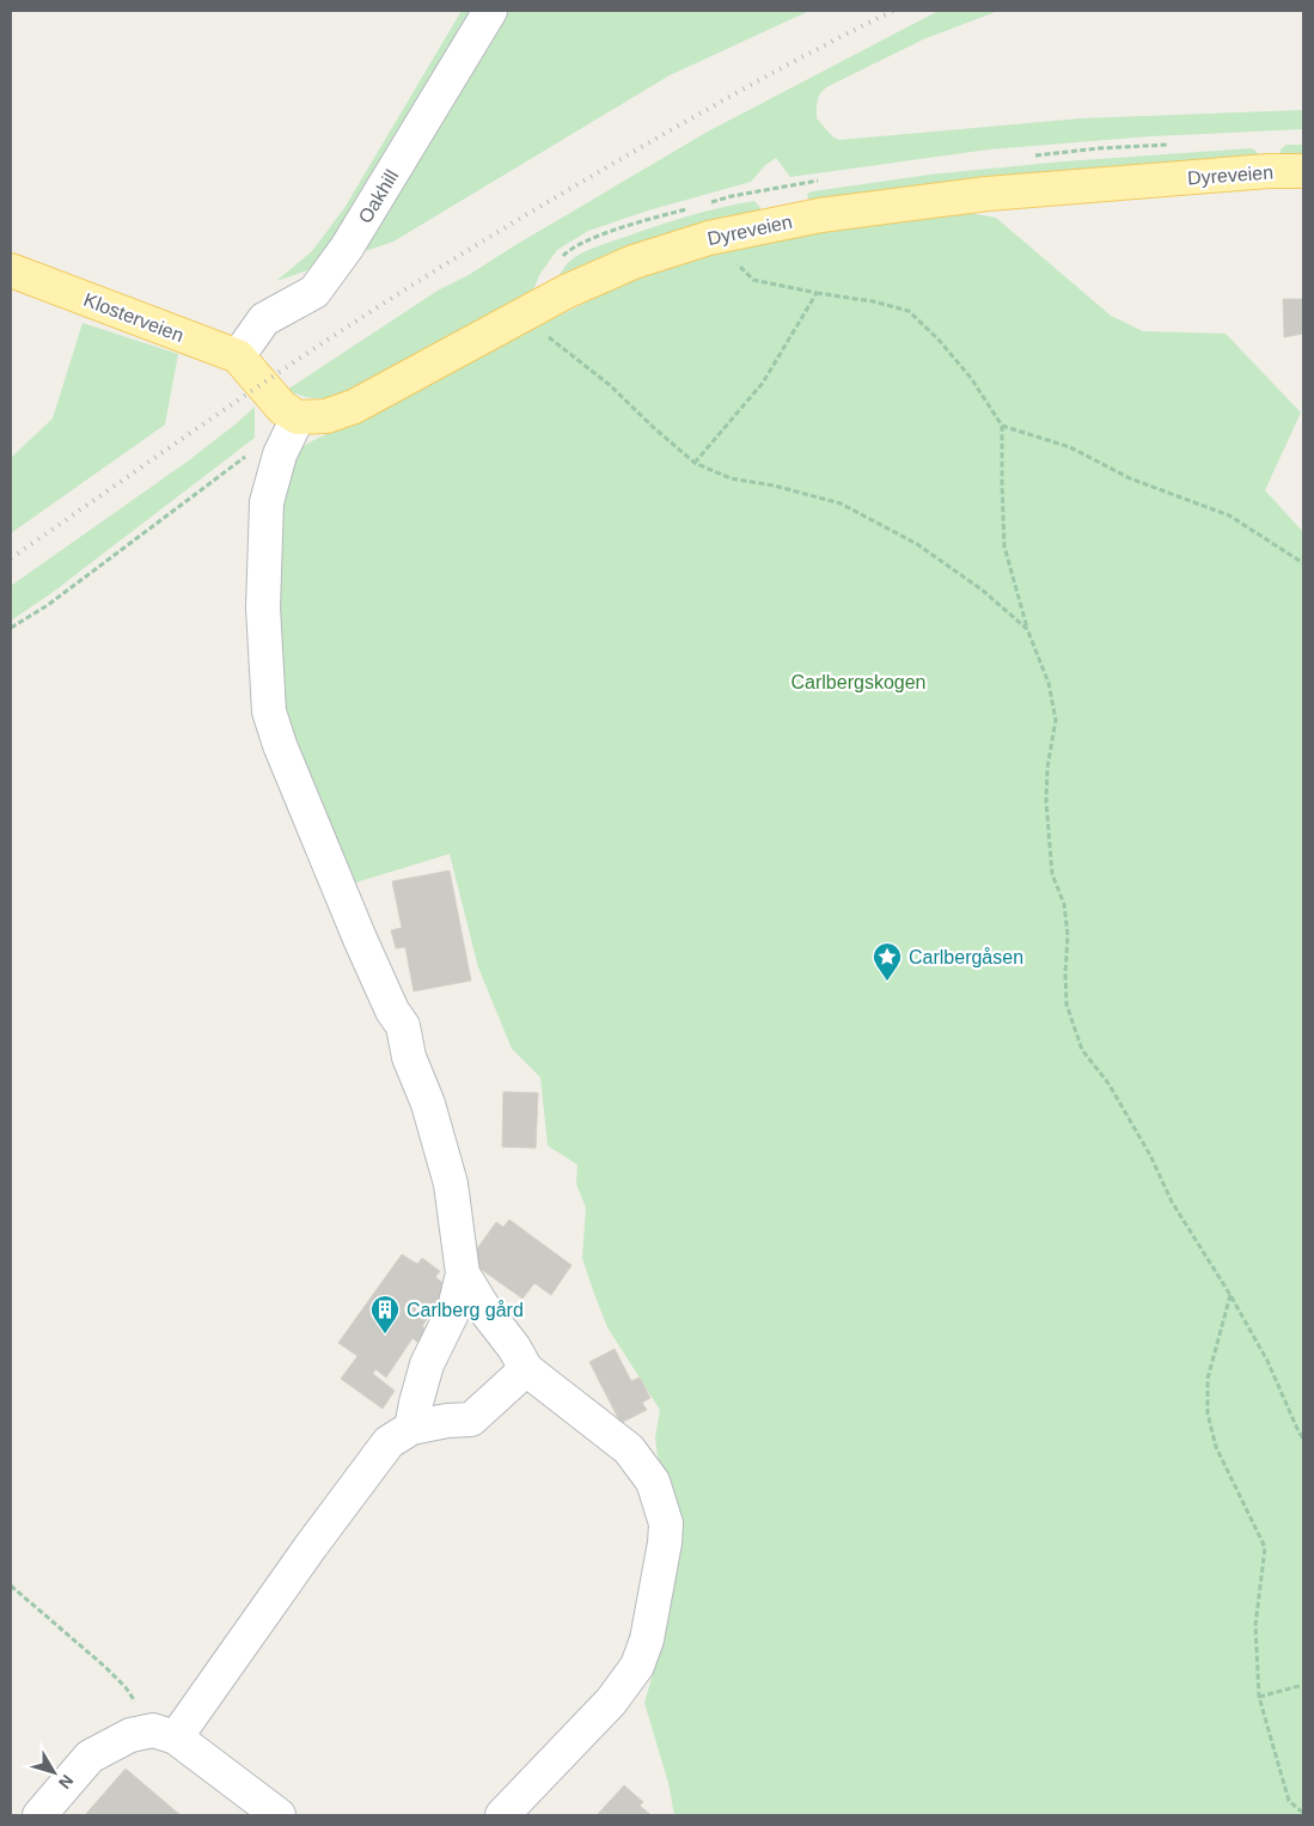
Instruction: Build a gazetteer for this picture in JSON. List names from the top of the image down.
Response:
{
  "streets": {
    "main road": ["Dyreveien", "Klosterveien"],
    "street": ["Oakhill"]
  },
  "crossings": [
    ["Oakhill", "Klosterveien"]
  ],
  "parks": ["Carlbergskogen"],
  "places": {
    "place": ["Carlbergåsen"],
    "building": ["Carlberg gård"]
  },
  "north": "bottom right"
}
